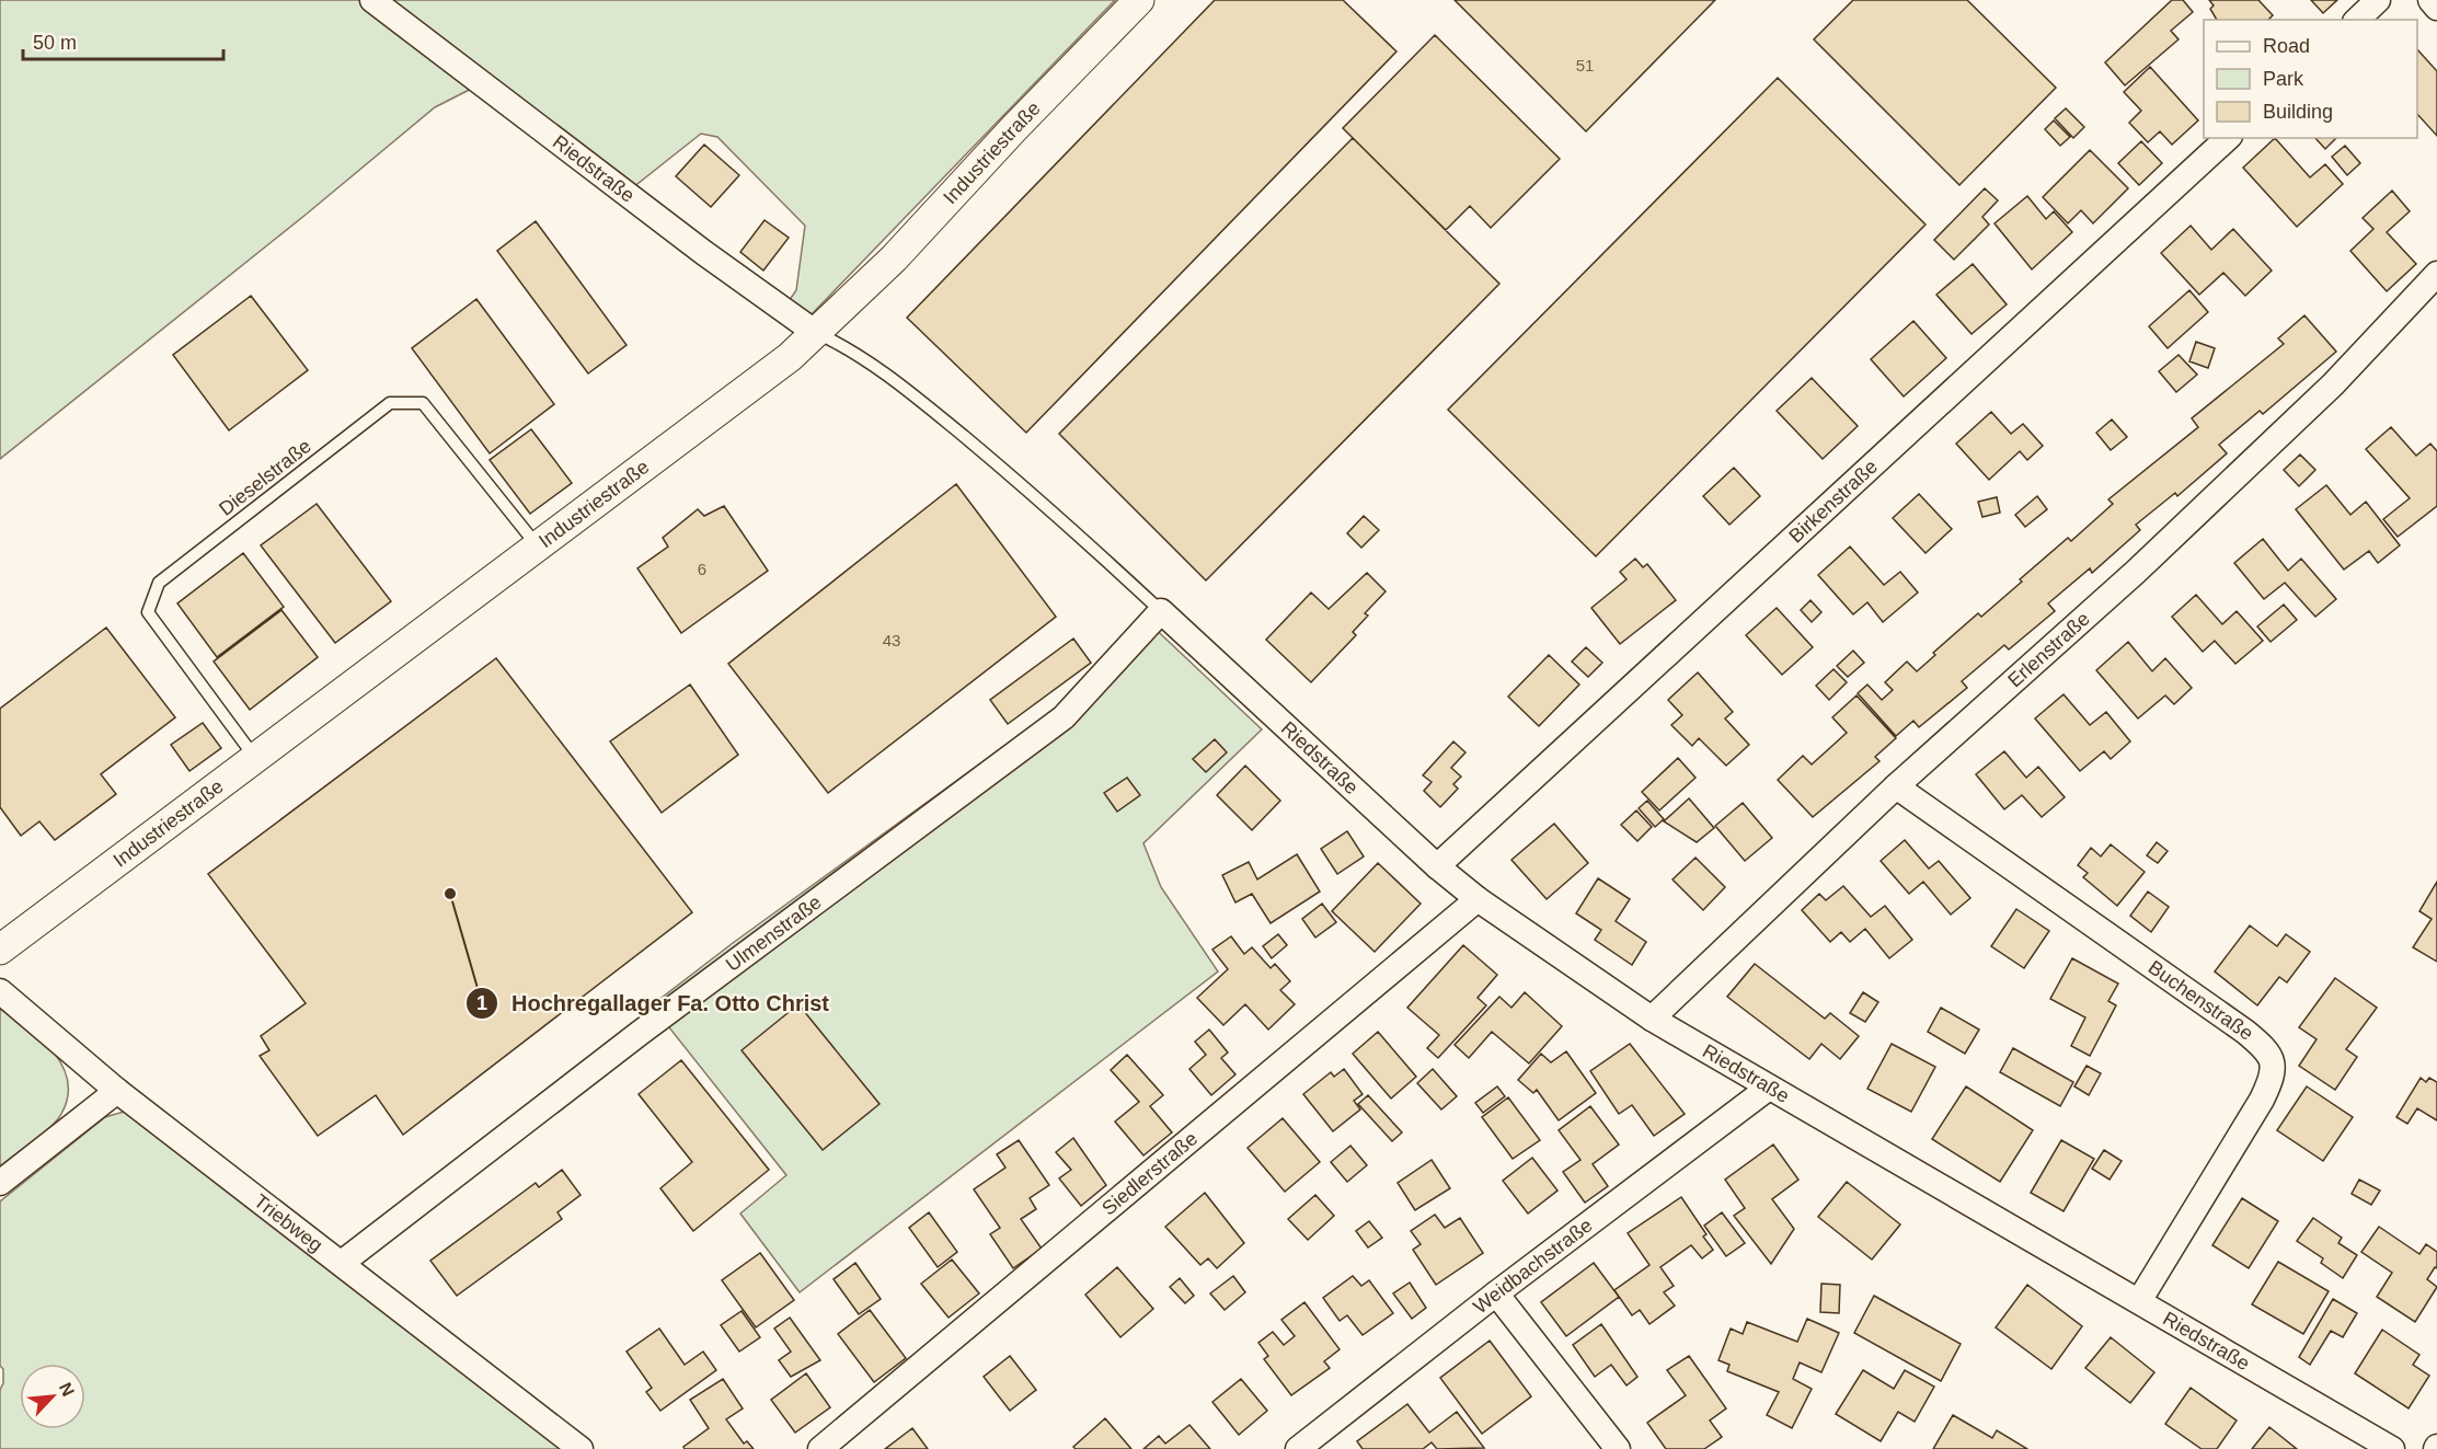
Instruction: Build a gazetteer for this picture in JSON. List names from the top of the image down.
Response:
{
  "streets": {
    "street": [
      "Industriestraße",
      "Riedstraße",
      "Birkenstraße",
      "Erlenstraße",
      "Ulmenstraße",
      "Buchenstraße",
      "Siedlerstraße",
      "Triebweg",
      "Weidbachstraße"
    ],
    "lane": ["Dieselstraße"]
  },
  "crossings": [
    ["Industriestraße", "Riedstraße"],
    ["Industriestraße", "Dieselstraße"],
    ["Riedstraße", "Birkenstraße"],
    ["Riedstraße", "Erlenstraße"],
    ["Riedstraße", "Ulmenstraße"],
    ["Riedstraße", "Buchenstraße"],
    ["Riedstraße", "Siedlerstraße"],
    ["Riedstraße", "Weidbachstraße"],
    ["Erlenstraße", "Buchenstraße"],
    ["Ulmenstraße", "Triebweg"]
  ],
  "places": ["Hochregallager Fa. Otto Christ"],
  "house_numbers": ["51", "6", "43"],
  "legend": ["Road", "Park", "Building"],
  "scale_bar": "50 m",
  "north": "top right"
}
